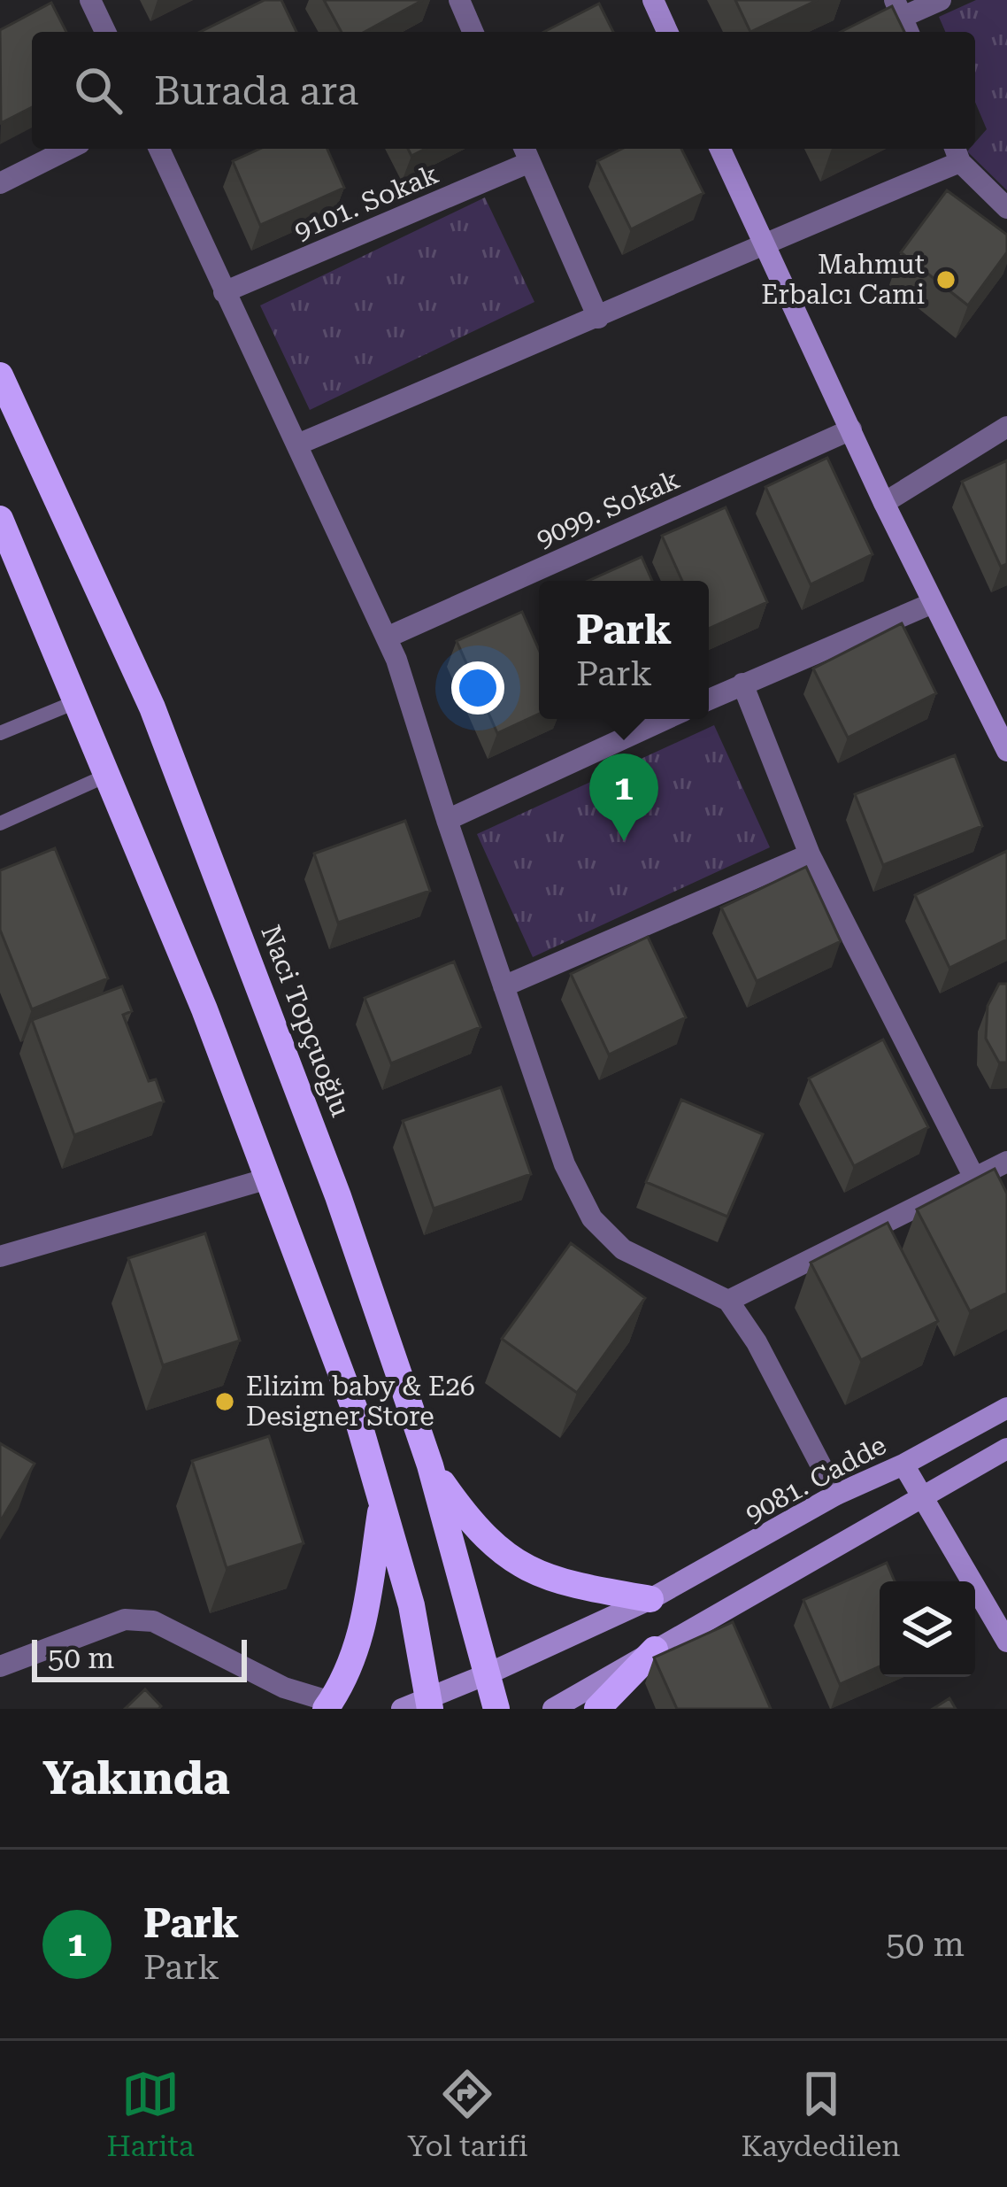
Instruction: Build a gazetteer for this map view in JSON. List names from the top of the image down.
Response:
{
  "streets": {
    "main road": ["Naci Topçuoğlu"],
    "street": ["9101. Sokak", "9099. Sokak", "9081. Cadde"]
  },
  "crossings": [
    ["Naci Topçuoğlu", "9081. Cadde"]
  ],
  "places": ["Mahmut Erbalcı Cami", "Elizim baby & E26 Designer Store"],
  "scale_bar": "50 m",
  "page": {
    "search": "Burada ara",
    "popup": ["Park", "Park"],
    "pins": "1",
    "scale": "50 m",
    "heading": "Yakında",
    "list": [
      {
        "mark": "1",
        "name": "Park",
        "note": "Park",
        "value": "50 m"
      }
    ],
    "nav": ["Harita", "Yol tarifi", "Kaydedilen"]
  }
}
